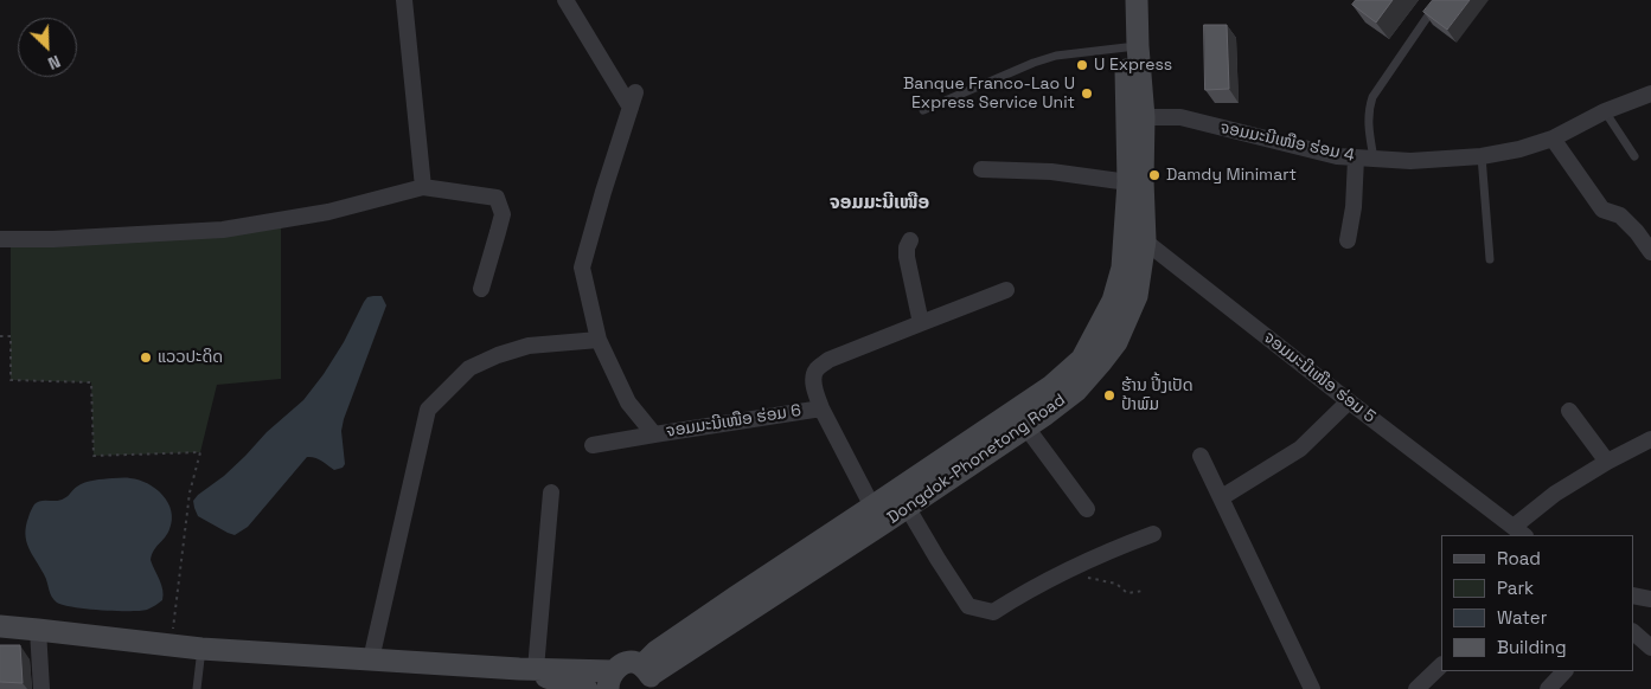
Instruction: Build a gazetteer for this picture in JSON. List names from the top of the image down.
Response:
{
  "streets": {
    "main road": ["Dongdok-Phonetong Road"],
    "street": ["ຈອມມະນີເໜືອ ຮ່ອມ 4", "ຈອມມະນີເໜືອ ຮ່ອມ 5", "ຈອມມະນີເໜືອ ຮ່ອມ 6"]
  },
  "crossings": [
    ["ຈອມມະນີເໜືອ ຮ່ອມ 4", "Dongdok-Phonetong Road"],
    ["ຈອມມະນີເໜືອ ຮ່ອມ 5", "Dongdok-Phonetong Road"],
    ["ຈອມມະນີເໜືອ ຮ່ອມ 6", "Dongdok-Phonetong Road"]
  ],
  "districts": ["ຈອມມະນີເໜືອ"],
  "places": [
    "U Express",
    "Banque Franco-Lao U Express Service Unit",
    "Damdy Minimart",
    "ແວວປະດິດ",
    "ຮ້ານ ປີ້ງເປັດ ປ້າພົມ"
  ],
  "legend": [
    "Road",
    "Park",
    "Water",
    "Building"
  ],
  "north": "bottom right"
}
